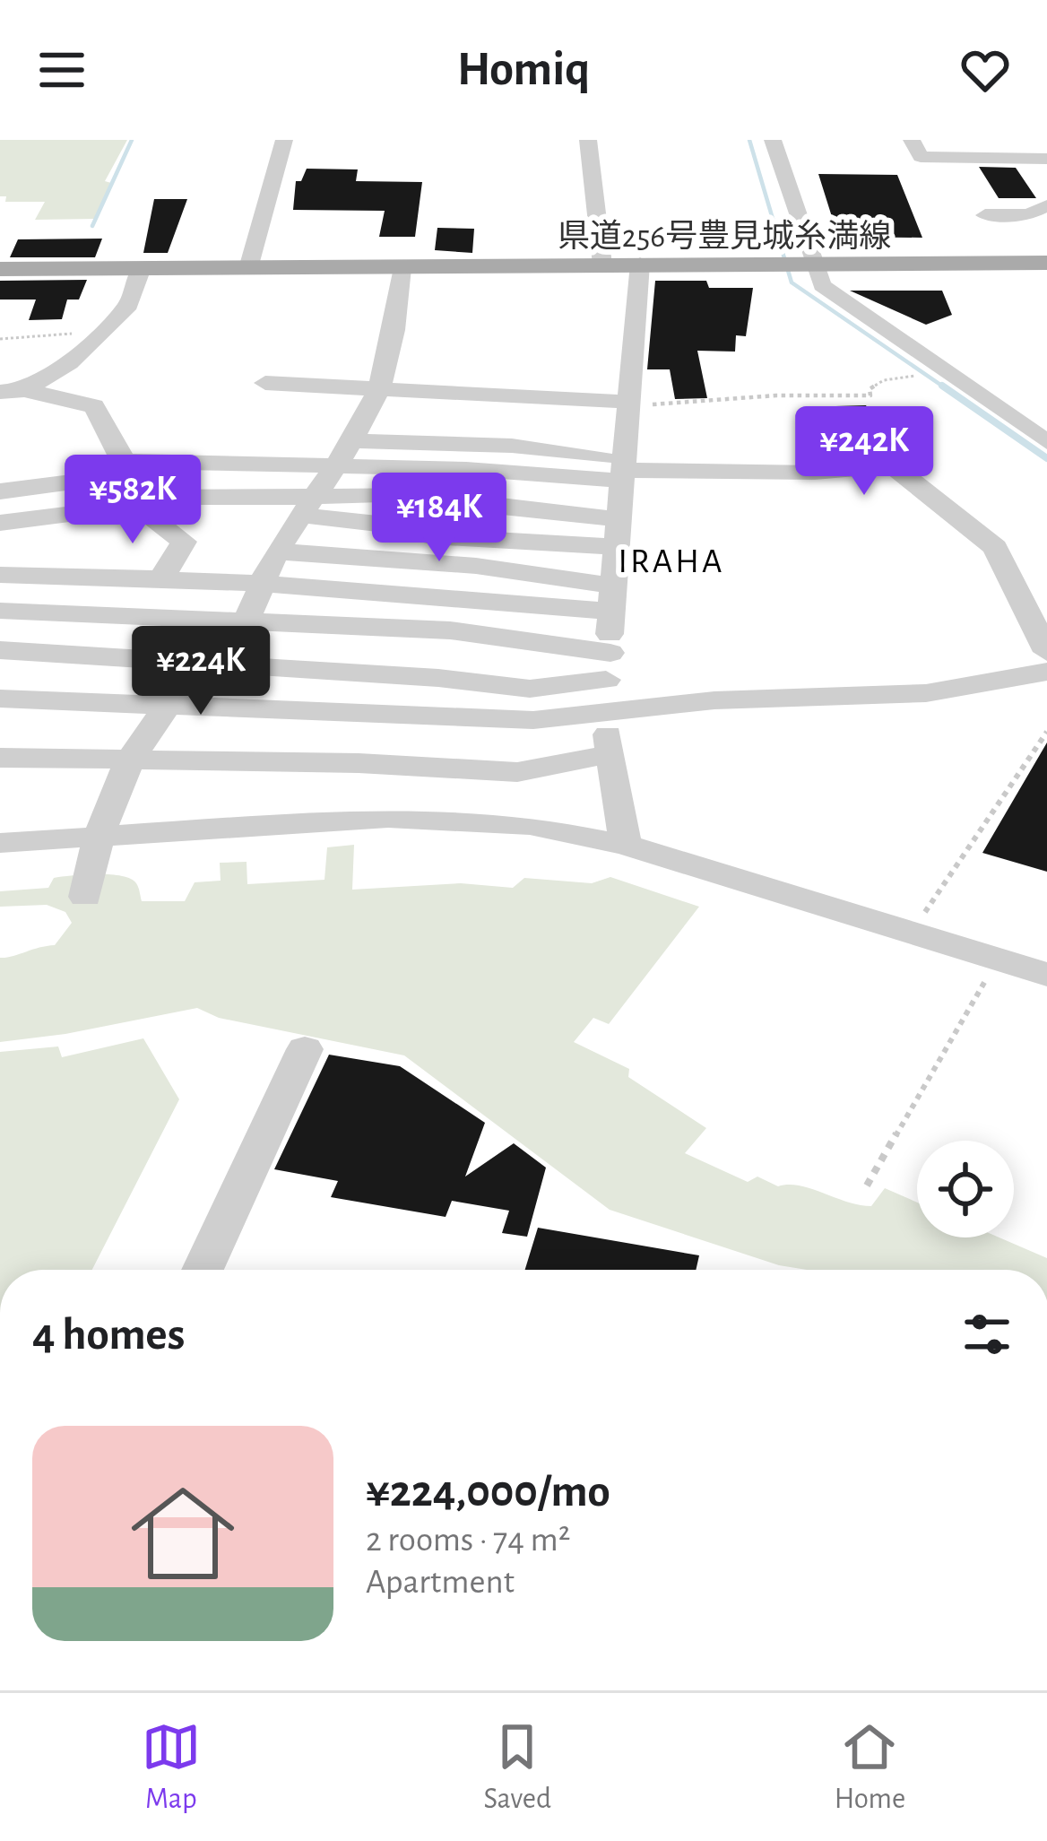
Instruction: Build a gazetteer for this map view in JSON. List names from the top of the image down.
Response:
{
  "streets": {
    "main road": ["県道256号豊見城糸満線"]
  },
  "districts": ["IRAHA"],
  "page": {
    "header": "Homiq",
    "price": [
      "¥242K",
      "¥582K",
      "¥184K",
      "¥224K"
    ],
    "heading": "4 homes",
    "list": [
      {
        "name": "¥224,000/mo",
        "note": "2 rooms · 74 m² · Apartment"
      }
    ],
    "tabs": ["Map", "Saved", "Home"]
  }
}
